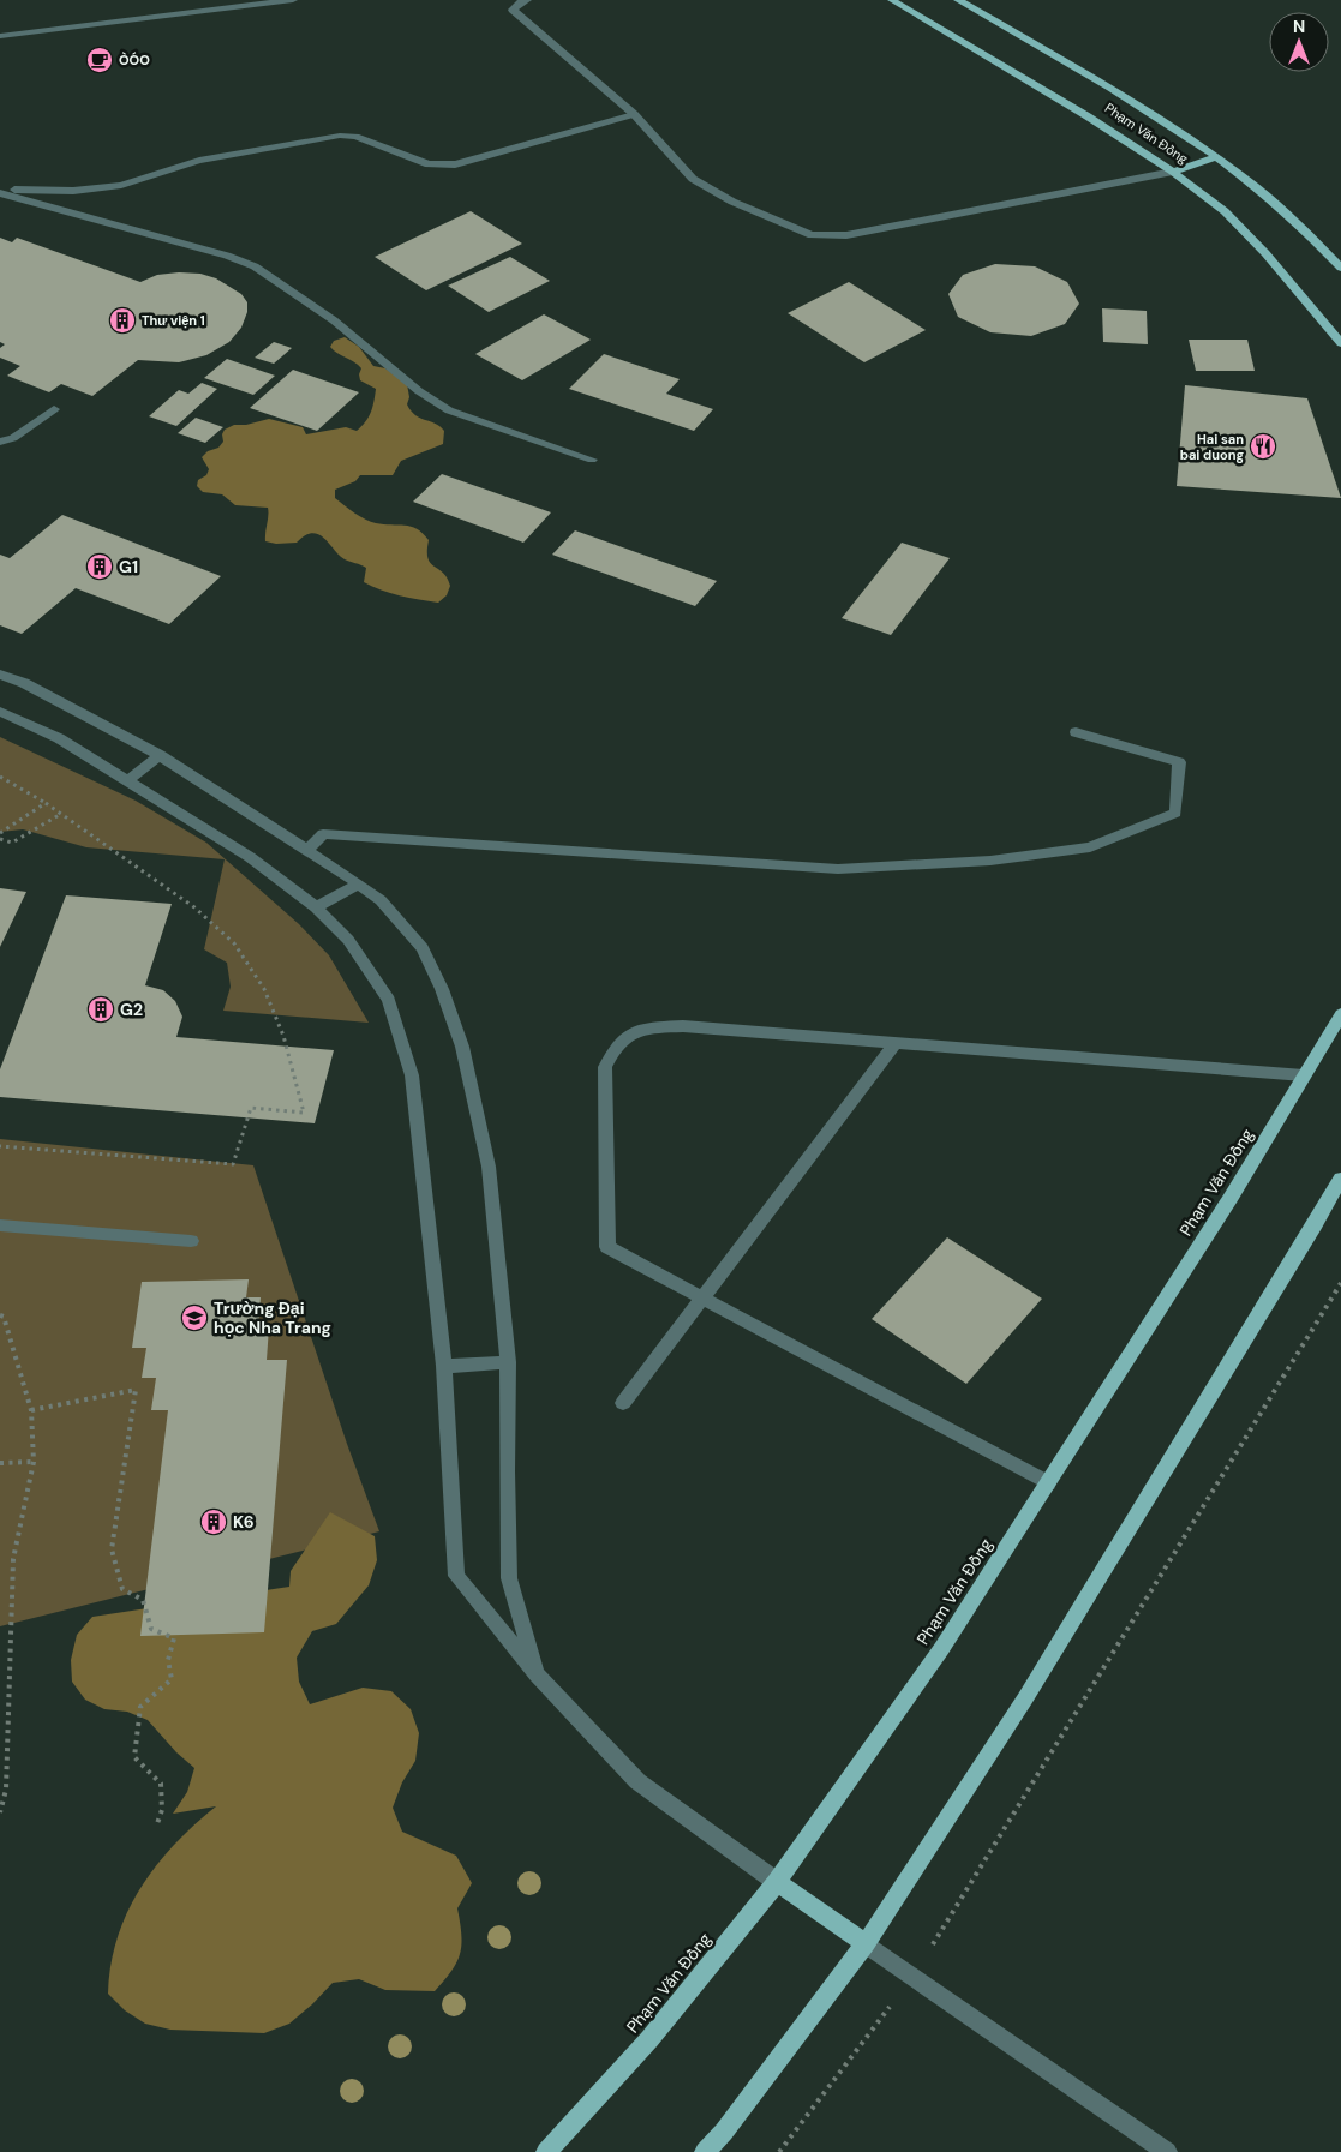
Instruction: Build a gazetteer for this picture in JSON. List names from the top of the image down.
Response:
{
  "streets": {
    "main road": ["Phạm Văn Đồng"]
  },
  "places": {
    "cafe": ["ÒÓO"],
    "building": [
      "Thư viện 1",
      "G1",
      "G2",
      "K6"
    ],
    "restaurant": ["Hai san bai duong"],
    "school or university": ["Trường Đại học Nha Trang"]
  },
  "north": "top"
}
